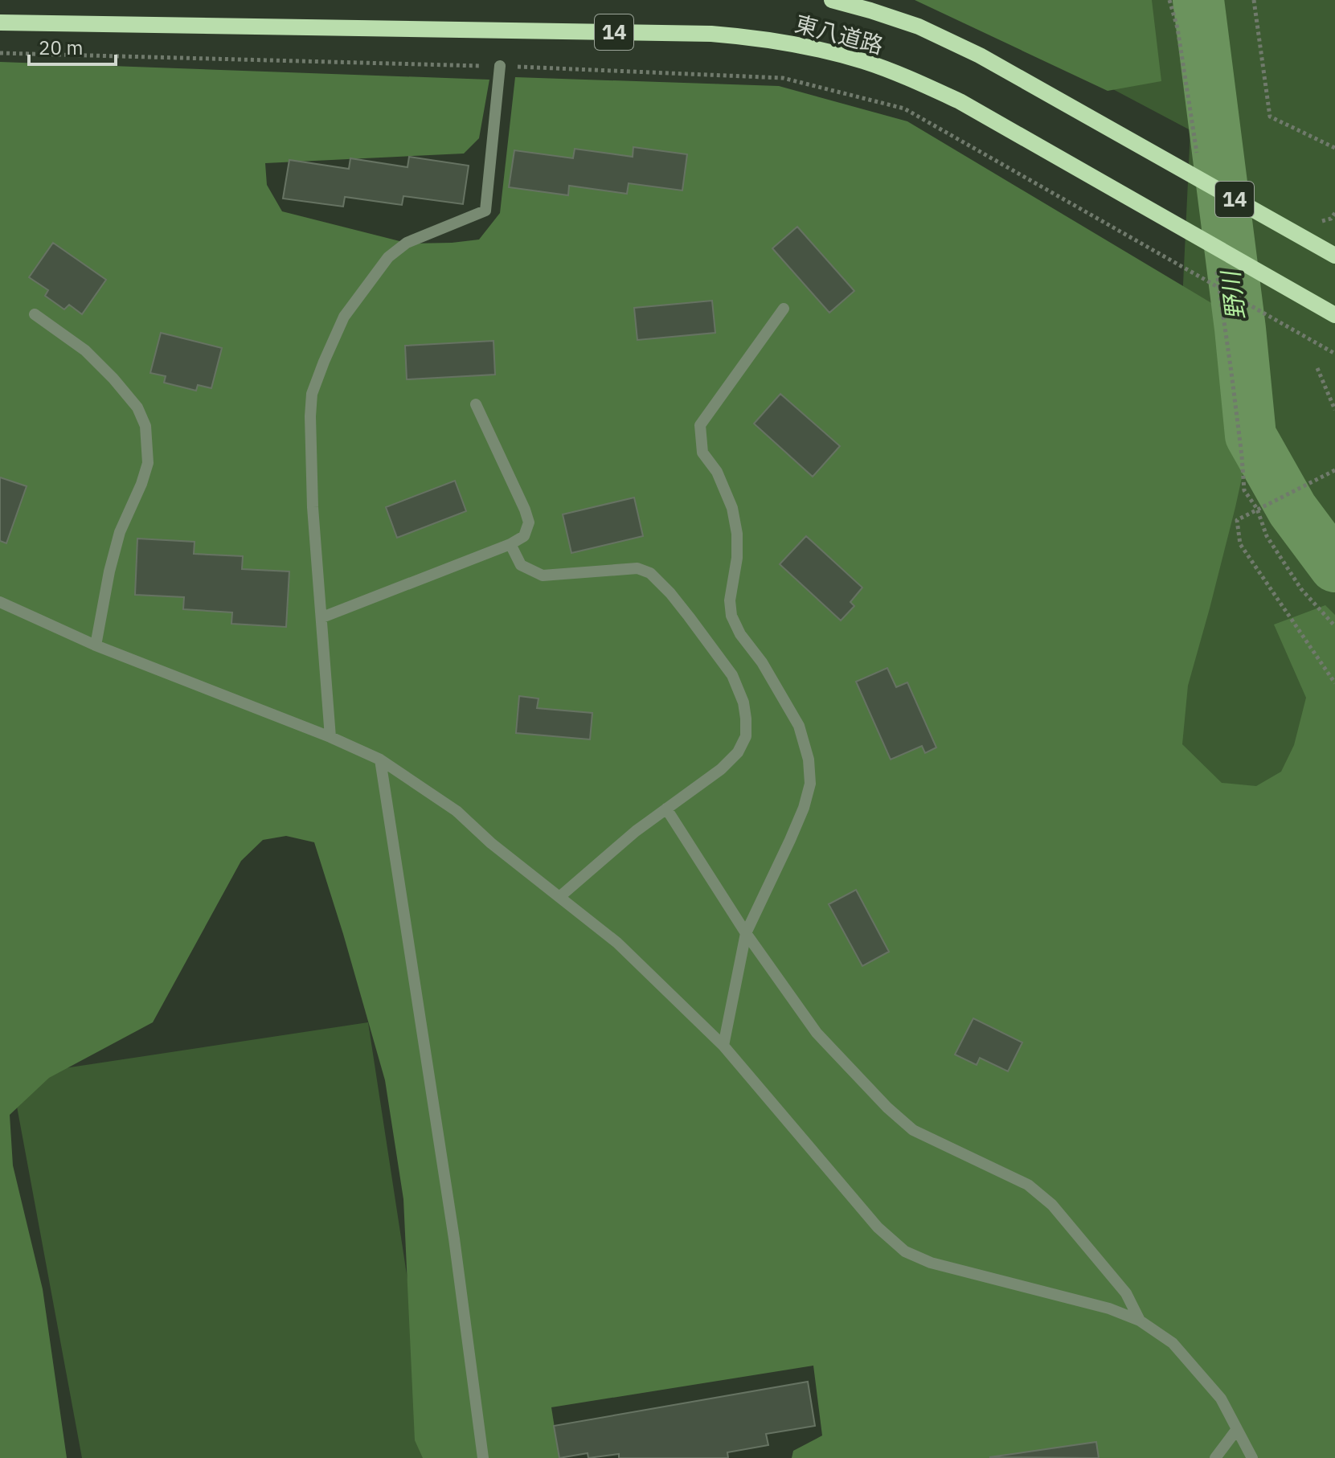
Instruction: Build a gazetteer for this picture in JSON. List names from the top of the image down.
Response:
{
  "streets": {
    "main road": ["14", "東八道路"]
  },
  "water": ["野川"],
  "scale_bar": "20 m"
}
